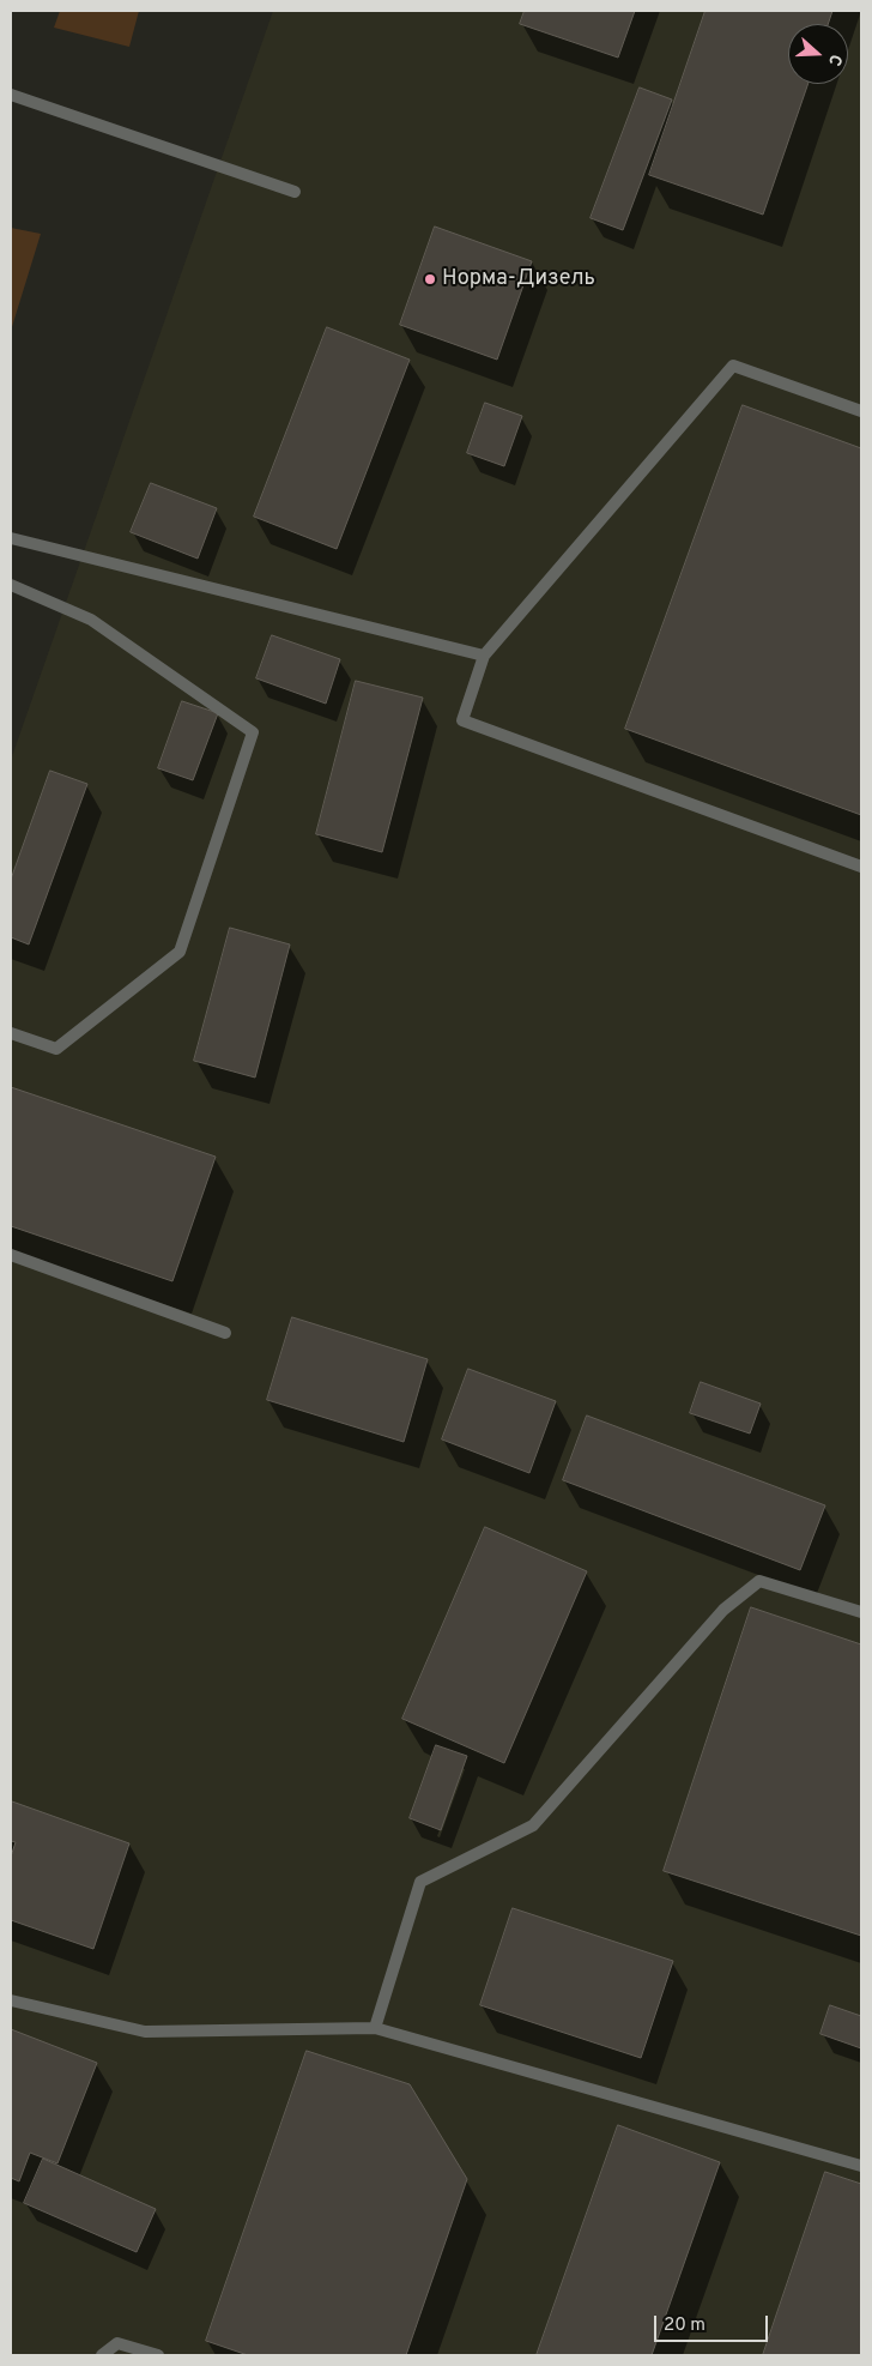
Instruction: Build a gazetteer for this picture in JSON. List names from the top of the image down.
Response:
{
  "places": ["Норма-Дизель"],
  "scale_bar": "20 m",
  "north": "right"
}
